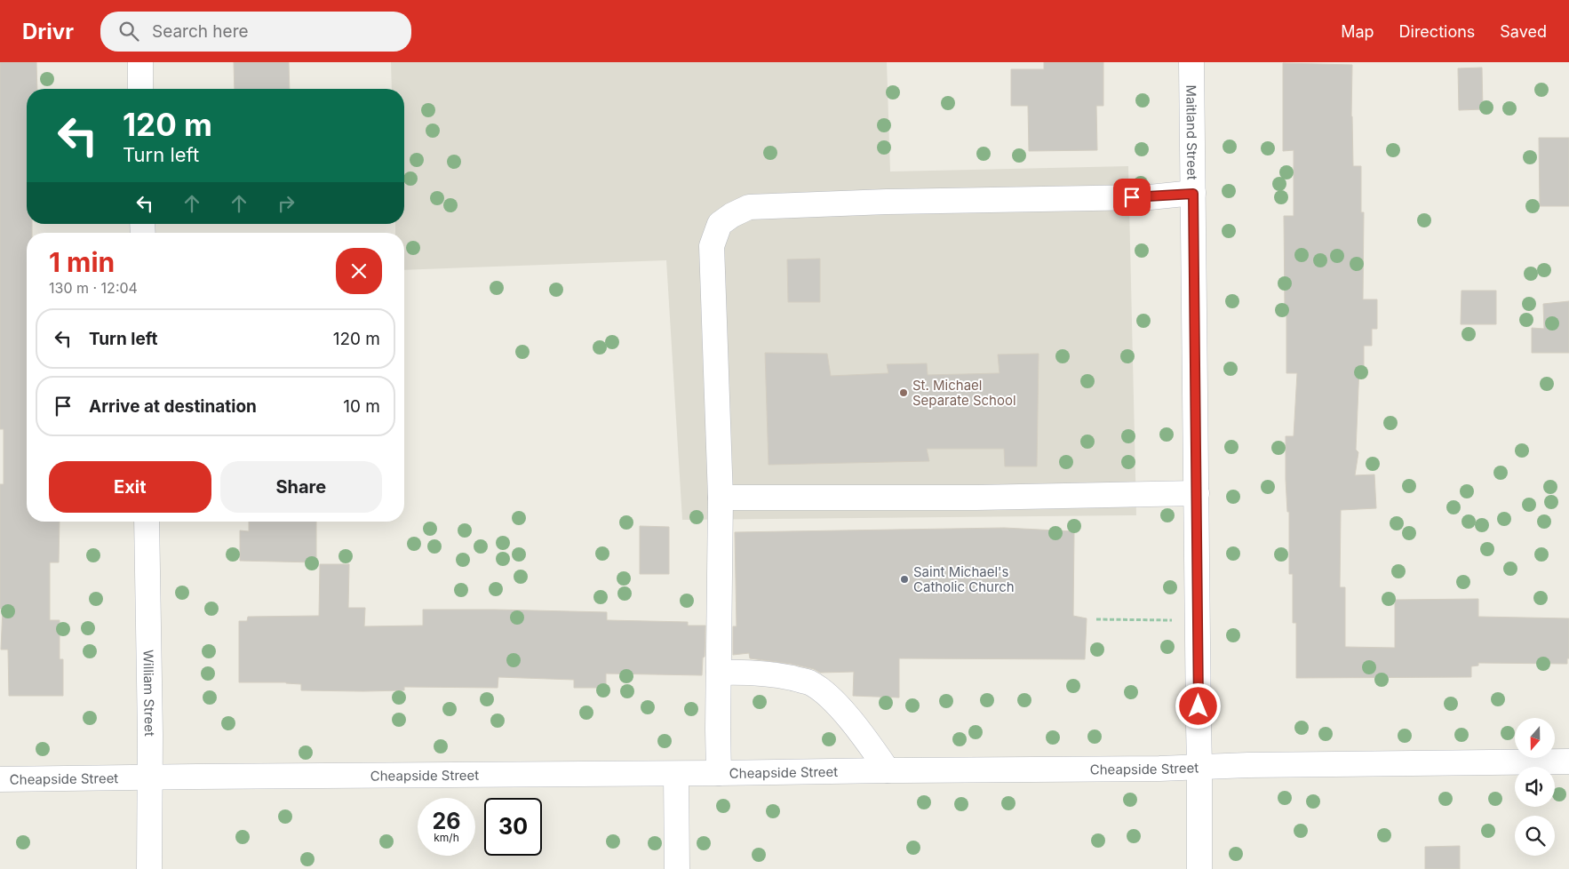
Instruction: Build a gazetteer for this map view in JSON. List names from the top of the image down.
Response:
{
  "streets": {
    "street": ["Maitland Street", "William Street", "Cheapside Street"]
  },
  "crossings": [
    ["Maitland Street", "Cheapside Street"],
    ["William Street", "Cheapside Street"]
  ],
  "places": ["St. Michael Separate School", "Saint Michael's Catholic Church"],
  "north": "bottom",
  "page": {
    "header": "Drivr",
    "search": "Search here",
    "nav": ["Map", "Directions", "Saved"],
    "turn": ["120 m", "Turn left"],
    "heading": ["1 min", "130 m · 12:04"],
    "list": [
      {
        "name": "Turn left",
        "value": "120 m"
      },
      {
        "name": "Arrive at destination",
        "value": "10 m"
      }
    ],
    "buttons": ["Exit", "Share"],
    "speed": "26 km/h",
    "limit": "30"
  }
}
